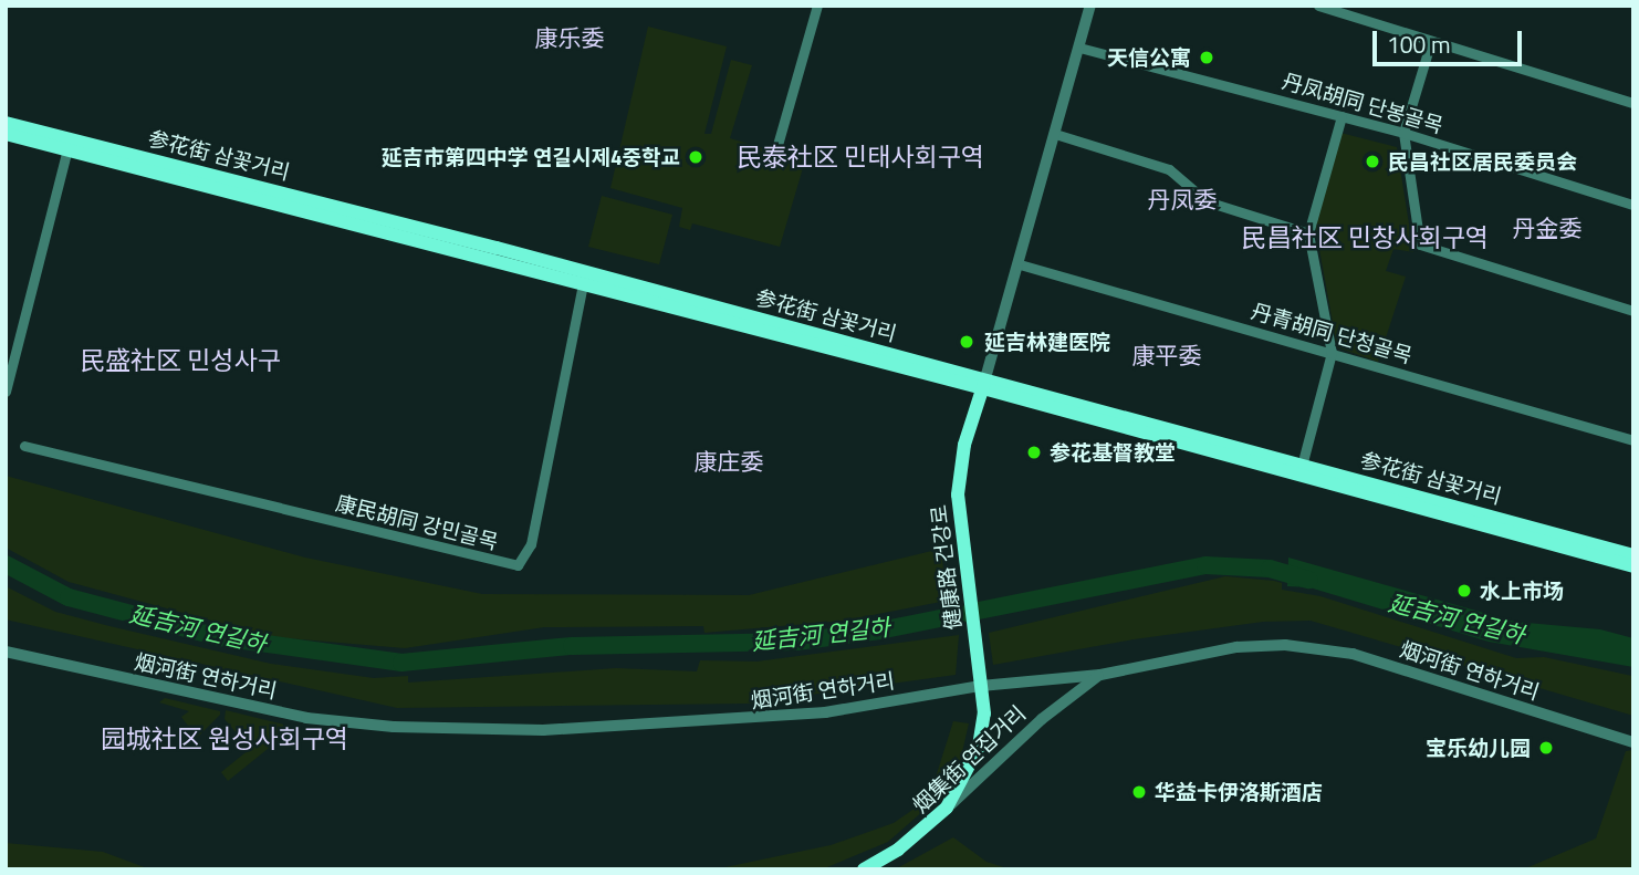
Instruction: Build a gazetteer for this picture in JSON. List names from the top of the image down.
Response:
{
  "streets": {
    "main road": ["参花街 삼꽃거리", "健康路 건강로", "烟集街 연집거리"],
    "street": [
      "丹凤胡同 단봉골목",
      "丹青胡同 단청골목",
      "康民胡同 강민골목",
      "烟河街 연하거리"
    ]
  },
  "crossings": [
    ["丹凤胡同 단봉골목", "健康路 건강로"],
    ["参花街 삼꽃거리", "康民胡同 강민골목"],
    ["参花街 삼꽃거리", "健康路 건강로"],
    ["丹青胡同 단청골목", "健康路 건강로"],
    ["健康路 건강로", "烟河街 연하거리"],
    ["健康路 건강로", "烟集街 연집거리"],
    ["烟河街 연하거리", "烟集街 연집거리"]
  ],
  "districts": [
    "康乐委",
    "民泰社区 민태사회구역",
    "丹凤委",
    "丹金委",
    "民昌社区 민창사회구역",
    "康平委",
    "民盛社区 민성사구",
    "康庄委",
    "园城社区 원성사회구역"
  ],
  "water": ["延吉河 연길하"],
  "places": [
    "天信公寓",
    "延吉市第四中学 연길시제4중학교",
    "民昌社区居民委员会",
    "延吉林建医院",
    "参花基督教堂",
    "水上市场",
    "宝乐幼儿园",
    "华益卡伊洛斯酒店"
  ],
  "scale_bar": "100 m"
}
